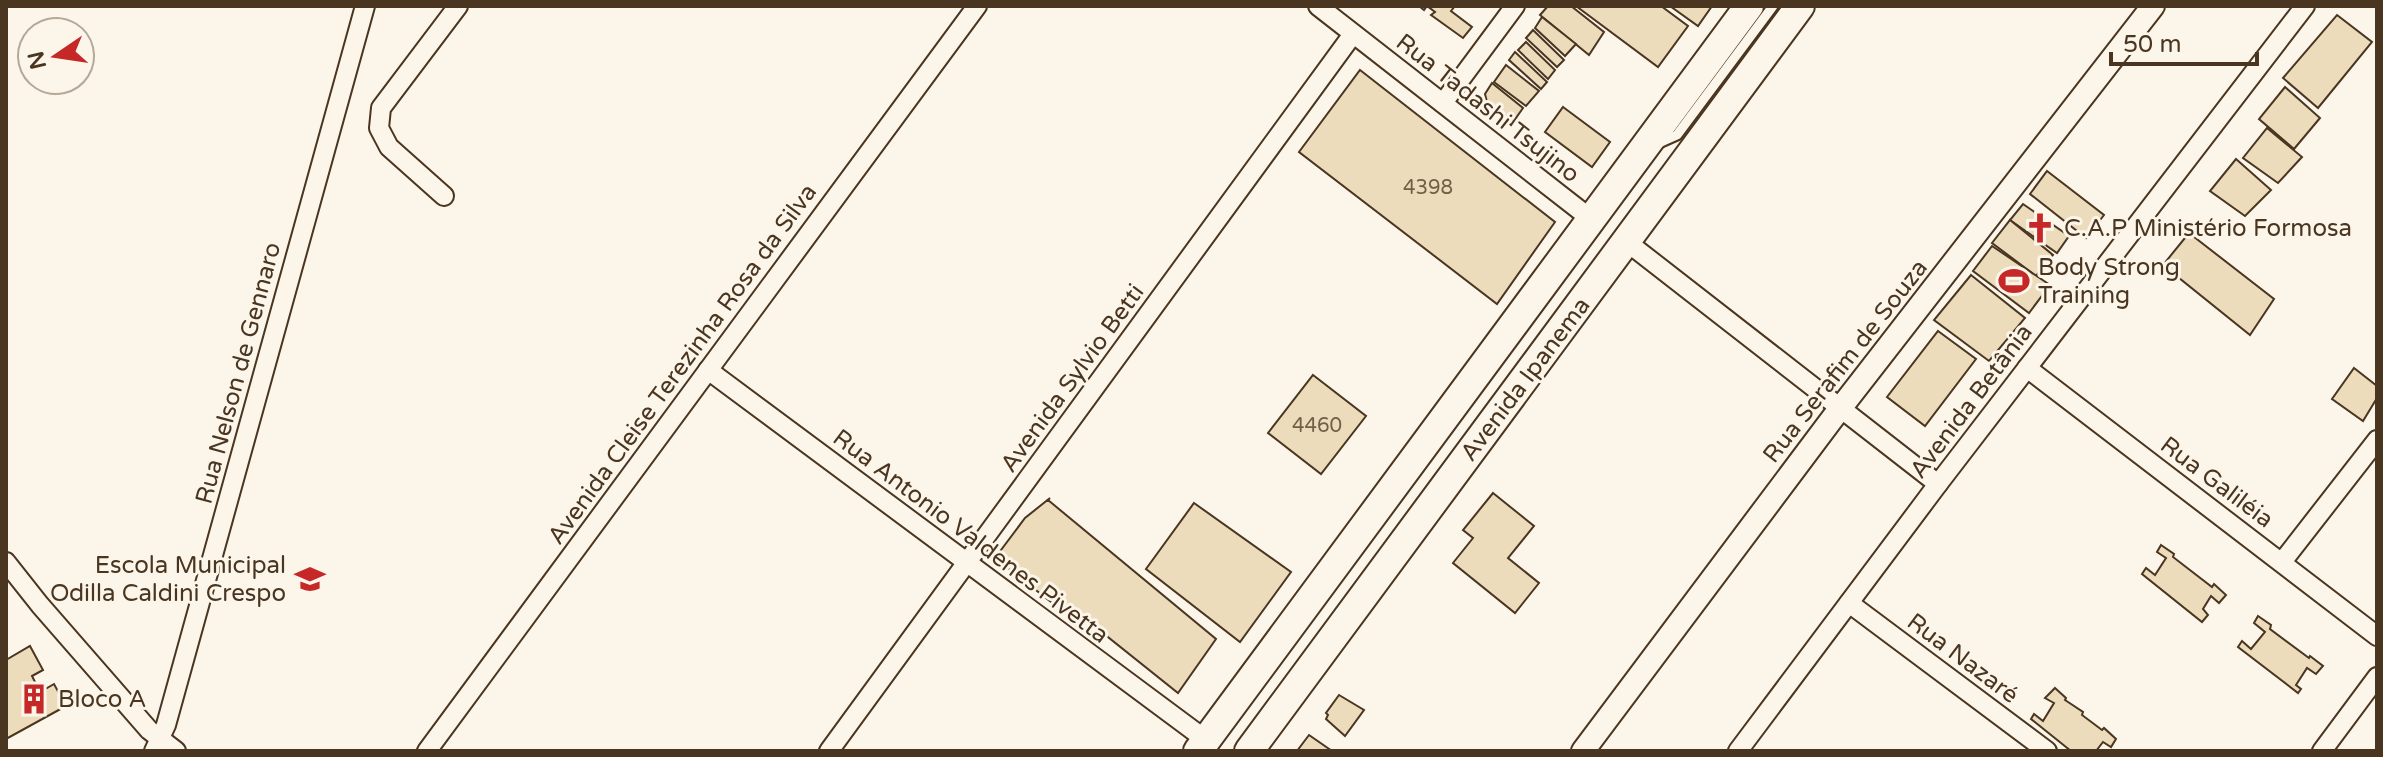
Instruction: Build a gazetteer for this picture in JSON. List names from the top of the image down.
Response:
{
  "streets": {
    "main road": ["Avenida Ipanema"],
    "street": [
      "Rua Tadashi Tsujino",
      "Rua Serafim de Souza",
      "Avenida Cleise Terezinha Rosa da Silva",
      "Rua Nelson de Gennaro",
      "Avenida Sylvio Betti",
      "Avenida Betânia",
      "Rua Galiléia",
      "Rua Antonio Valdenes Pivetta",
      "Rua Nazaré"
    ]
  },
  "crossings": [
    ["Rua Tadashi Tsujino", "Avenida Sylvio Betti"],
    ["Rua Tadashi Tsujino", "Avenida Ipanema"],
    ["Avenida Cleise Terezinha Rosa da Silva", "Rua Antonio Valdenes Pivetta"],
    ["Avenida Sylvio Betti", "Rua Antonio Valdenes Pivetta"],
    ["Avenida Ipanema", "Rua Antonio Valdenes Pivetta"],
    ["Avenida Betânia", "Rua Galiléia"],
    ["Avenida Betânia", "Rua Nazaré"]
  ],
  "places": {
    "church": ["C.A.P Ministério Formosa"],
    "sports": ["Body Strong Training"],
    "school or university": ["Escola Municipal Odilla Caldini Crespo"],
    "building": ["Bloco A"]
  },
  "house_numbers": ["4398", "4460"],
  "scale_bar": "50 m",
  "north": "left"
}
